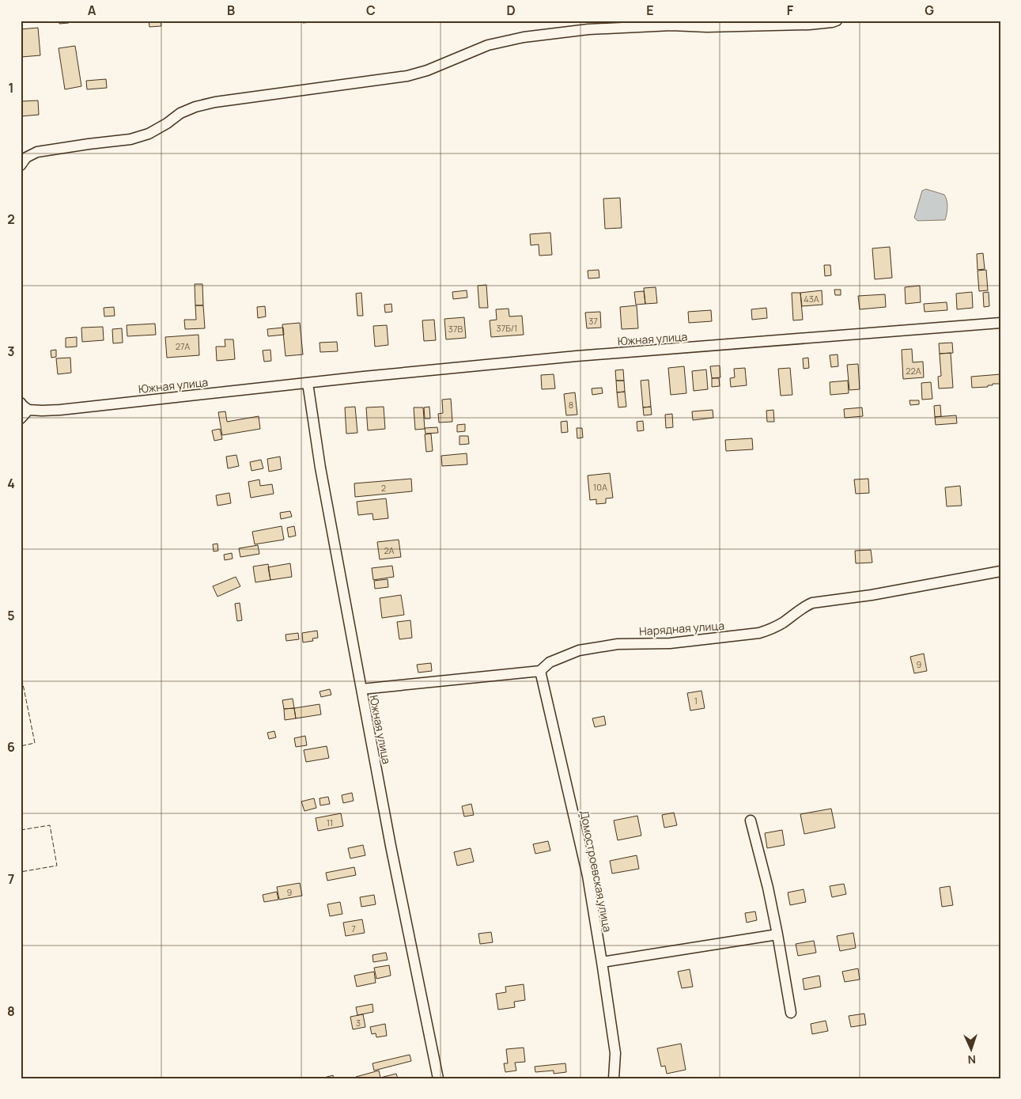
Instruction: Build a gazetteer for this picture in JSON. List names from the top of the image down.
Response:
{
  "streets": {
    "street": ["Южная улица", "Нарядная улица", "Домостроевская улица"]
  },
  "crossings": [
    ["Южная улица", "Нарядная улица"],
    ["Нарядная улица", "Домостроевская улица"]
  ],
  "house_numbers": [
    "43А",
    "37",
    "37Б/1",
    "37В",
    "27А",
    "22А",
    "8",
    "10А",
    "2",
    "2А",
    "9",
    "1",
    "11",
    "9",
    "7",
    "3"
  ],
  "north": "bottom",
  "grid": {
    "columns": [
      "A",
      "B",
      "C",
      "D",
      "E",
      "F",
      "G"
    ],
    "rows": [
      "1",
      "2",
      "3",
      "4",
      "5",
      "6",
      "7",
      "8"
    ]
  }
}
